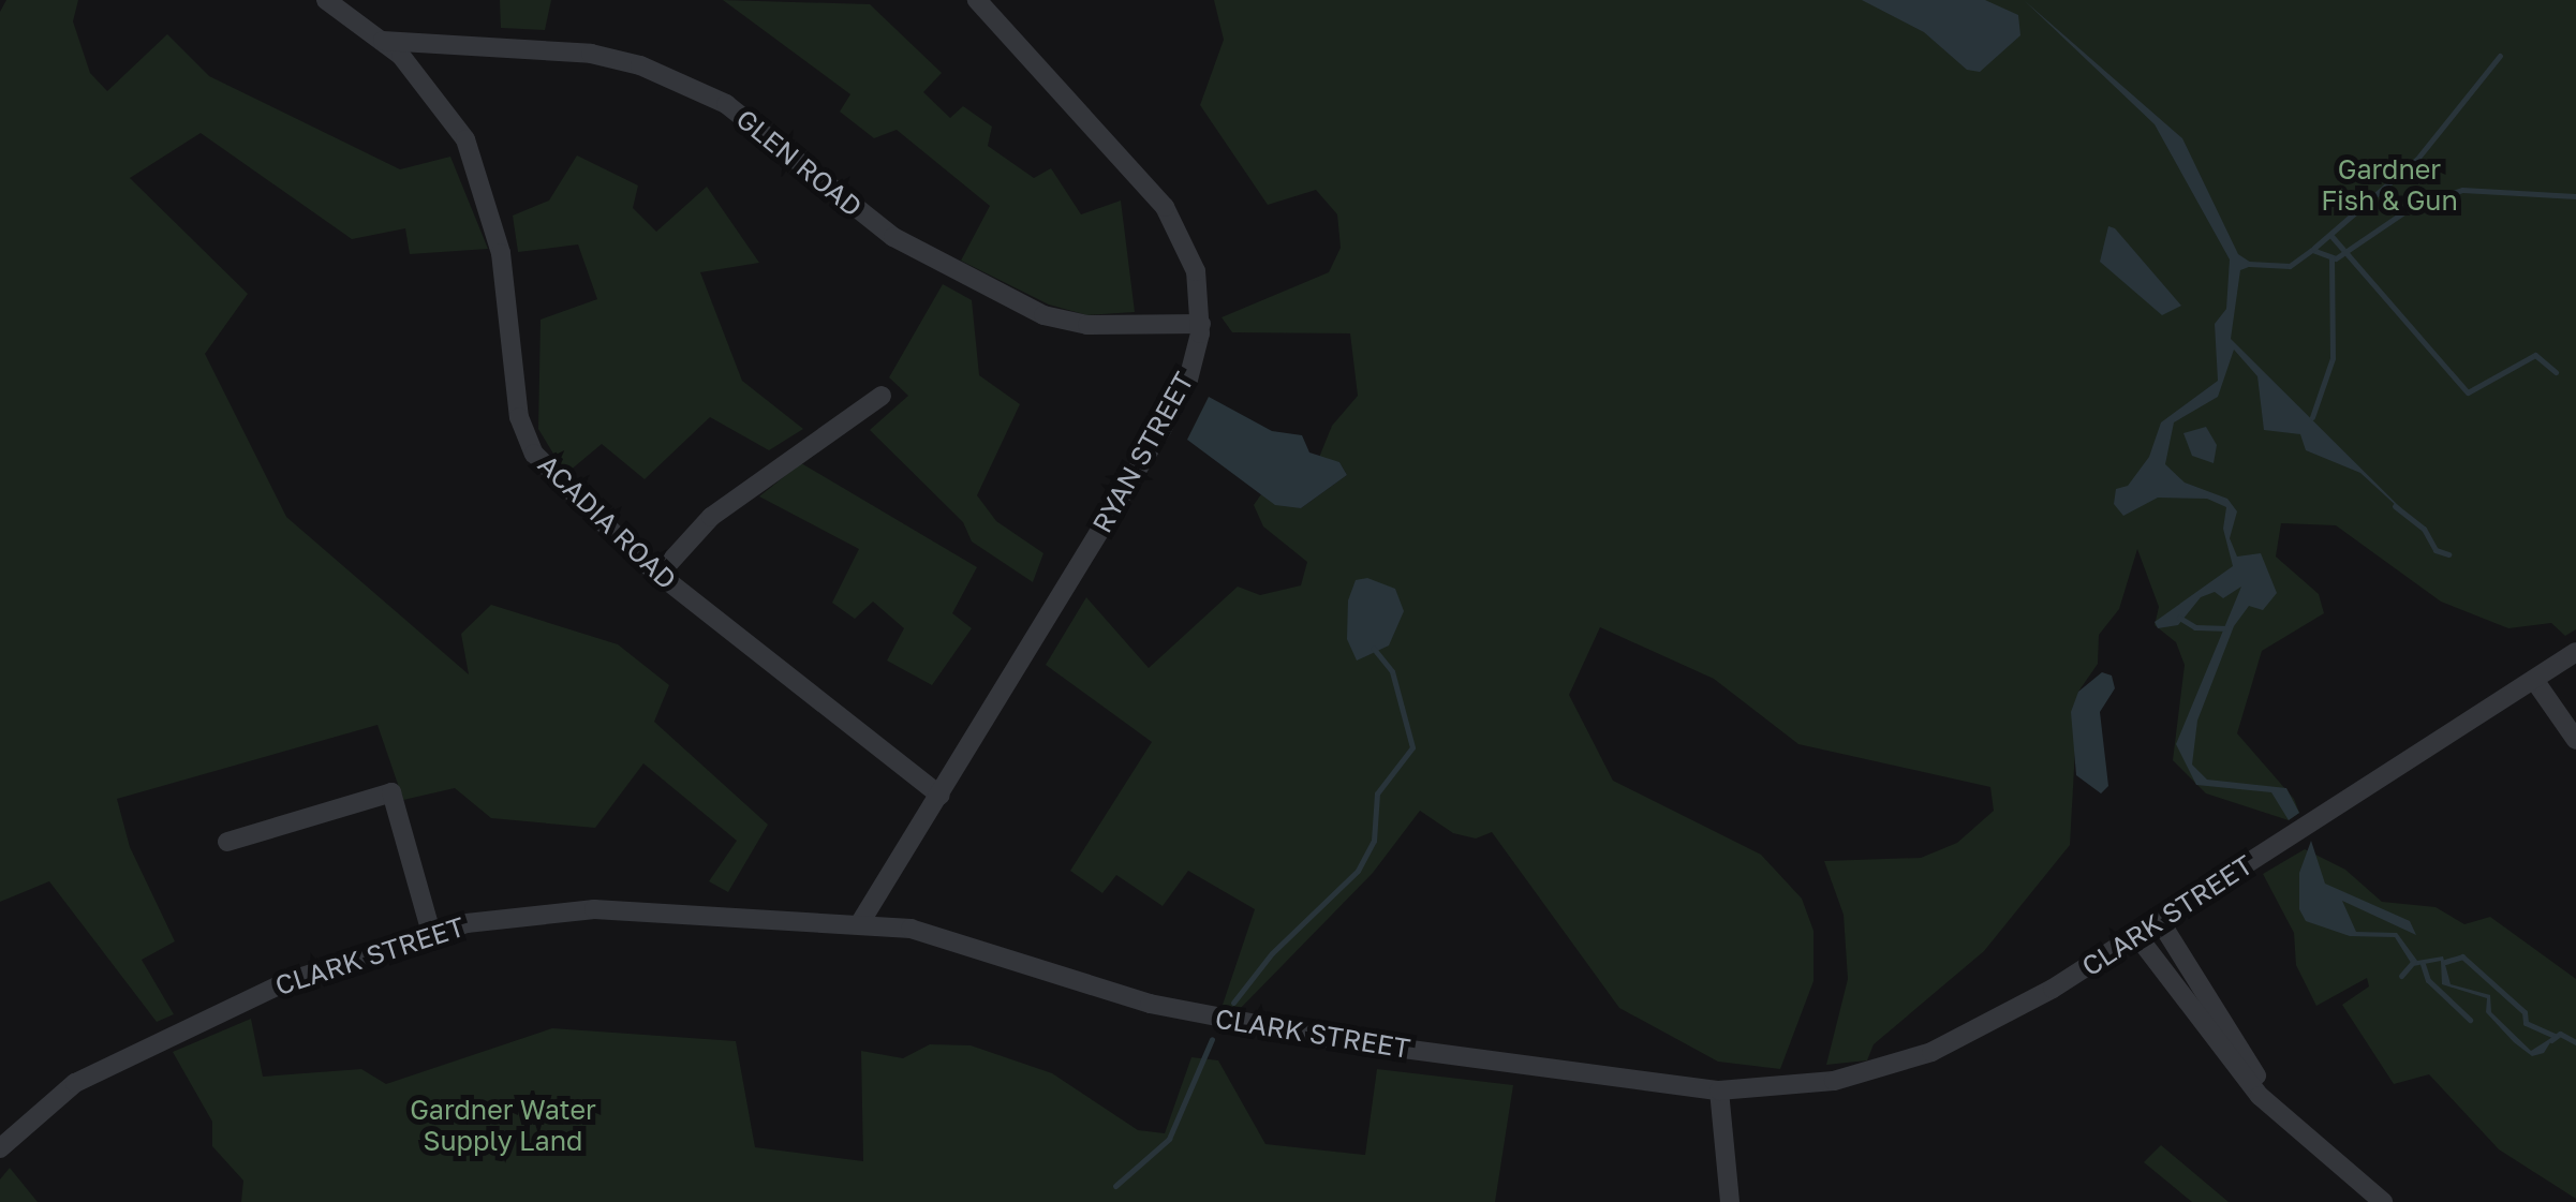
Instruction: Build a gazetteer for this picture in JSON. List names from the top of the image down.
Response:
{
  "streets": {
    "street": [
      "GLEN ROAD",
      "RYAN STREET",
      "ACADIA ROAD",
      "CLARK STREET"
    ]
  },
  "crossings": [
    ["GLEN ROAD", "RYAN STREET"],
    ["GLEN ROAD", "ACADIA ROAD"],
    ["RYAN STREET", "ACADIA ROAD"],
    ["RYAN STREET", "CLARK STREET"]
  ],
  "parks": ["Gardner Fish & Gun", "Gardner Water Supply Land"]
}
